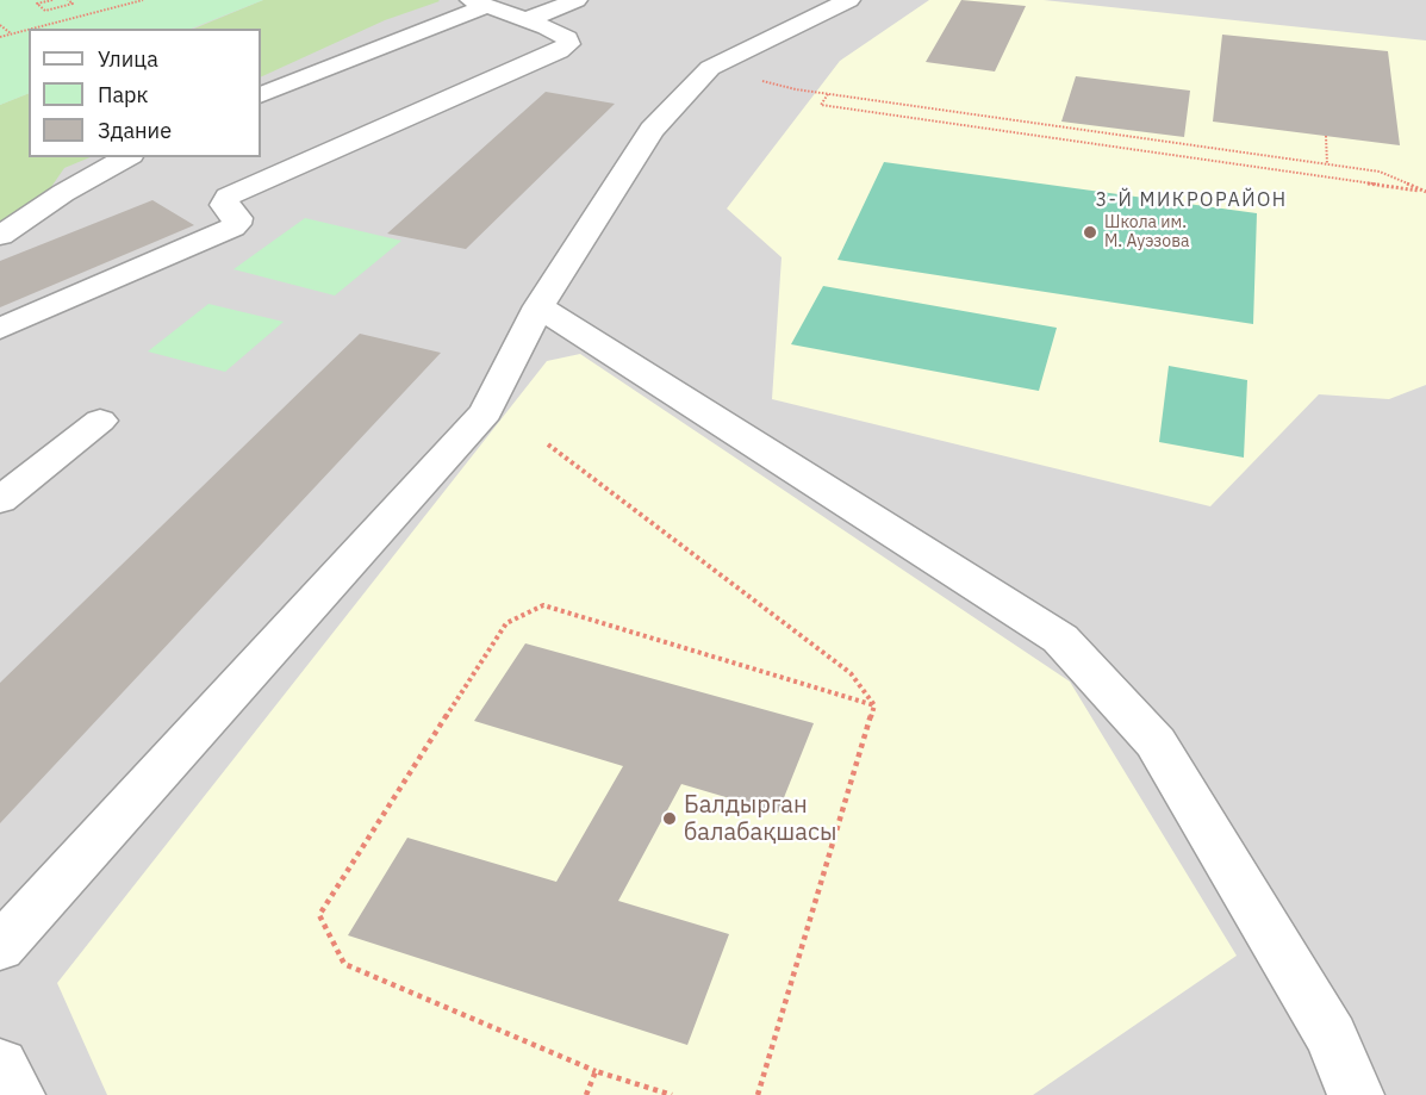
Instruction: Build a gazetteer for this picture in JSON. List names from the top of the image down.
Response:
{
  "districts": ["3-Й МИКРОРАЙОН"],
  "places": ["Школа им. М. Ауэзова", "Балдырган балабақшасы"],
  "legend": ["Улица", "Парк", "Здание"]
}
